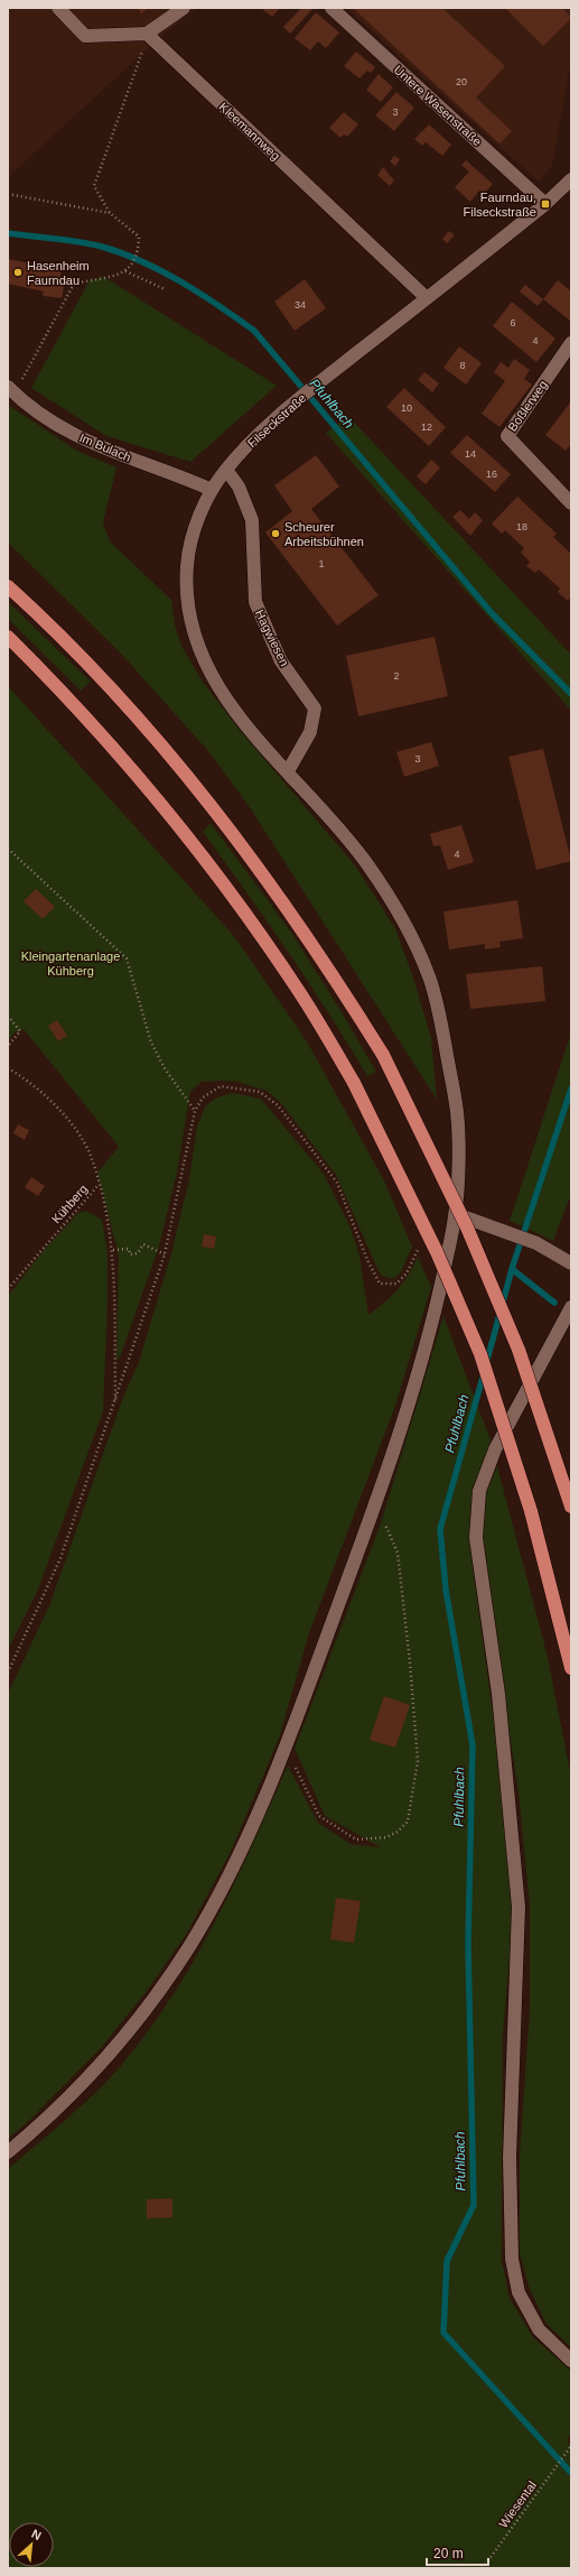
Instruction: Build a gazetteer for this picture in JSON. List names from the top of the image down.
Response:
{
  "streets": {
    "street": [
      "Untere Wasenstraße",
      "Kleemannweg",
      "Boßlerweg",
      "Filseckstraße",
      "Im Bulach",
      "Hagwiesen"
    ],
    "path": ["Kühberg", "Wiesental"]
  },
  "crossings": [
    ["Untere Wasenstraße", "Filseckstraße"],
    ["Kleemannweg", "Filseckstraße"],
    ["Filseckstraße", "Im Bulach"],
    ["Filseckstraße", "Hagwiesen"]
  ],
  "water": ["Pfuhlbach"],
  "parks": ["Kleingartenanlage Kühberg"],
  "places": {
    "transit": ["Faurndau, Filseckstraße"],
    "other": ["Hasenheim Faurndau", "Scheurer Arbeitsbühnen"]
  },
  "house_numbers": [
    "20",
    "3",
    "34",
    "6",
    "4",
    "8",
    "10",
    "12",
    "14",
    "16",
    "18",
    "1",
    "2",
    "3",
    "4"
  ],
  "scale_bar": "20 m",
  "north": "top right"
}
